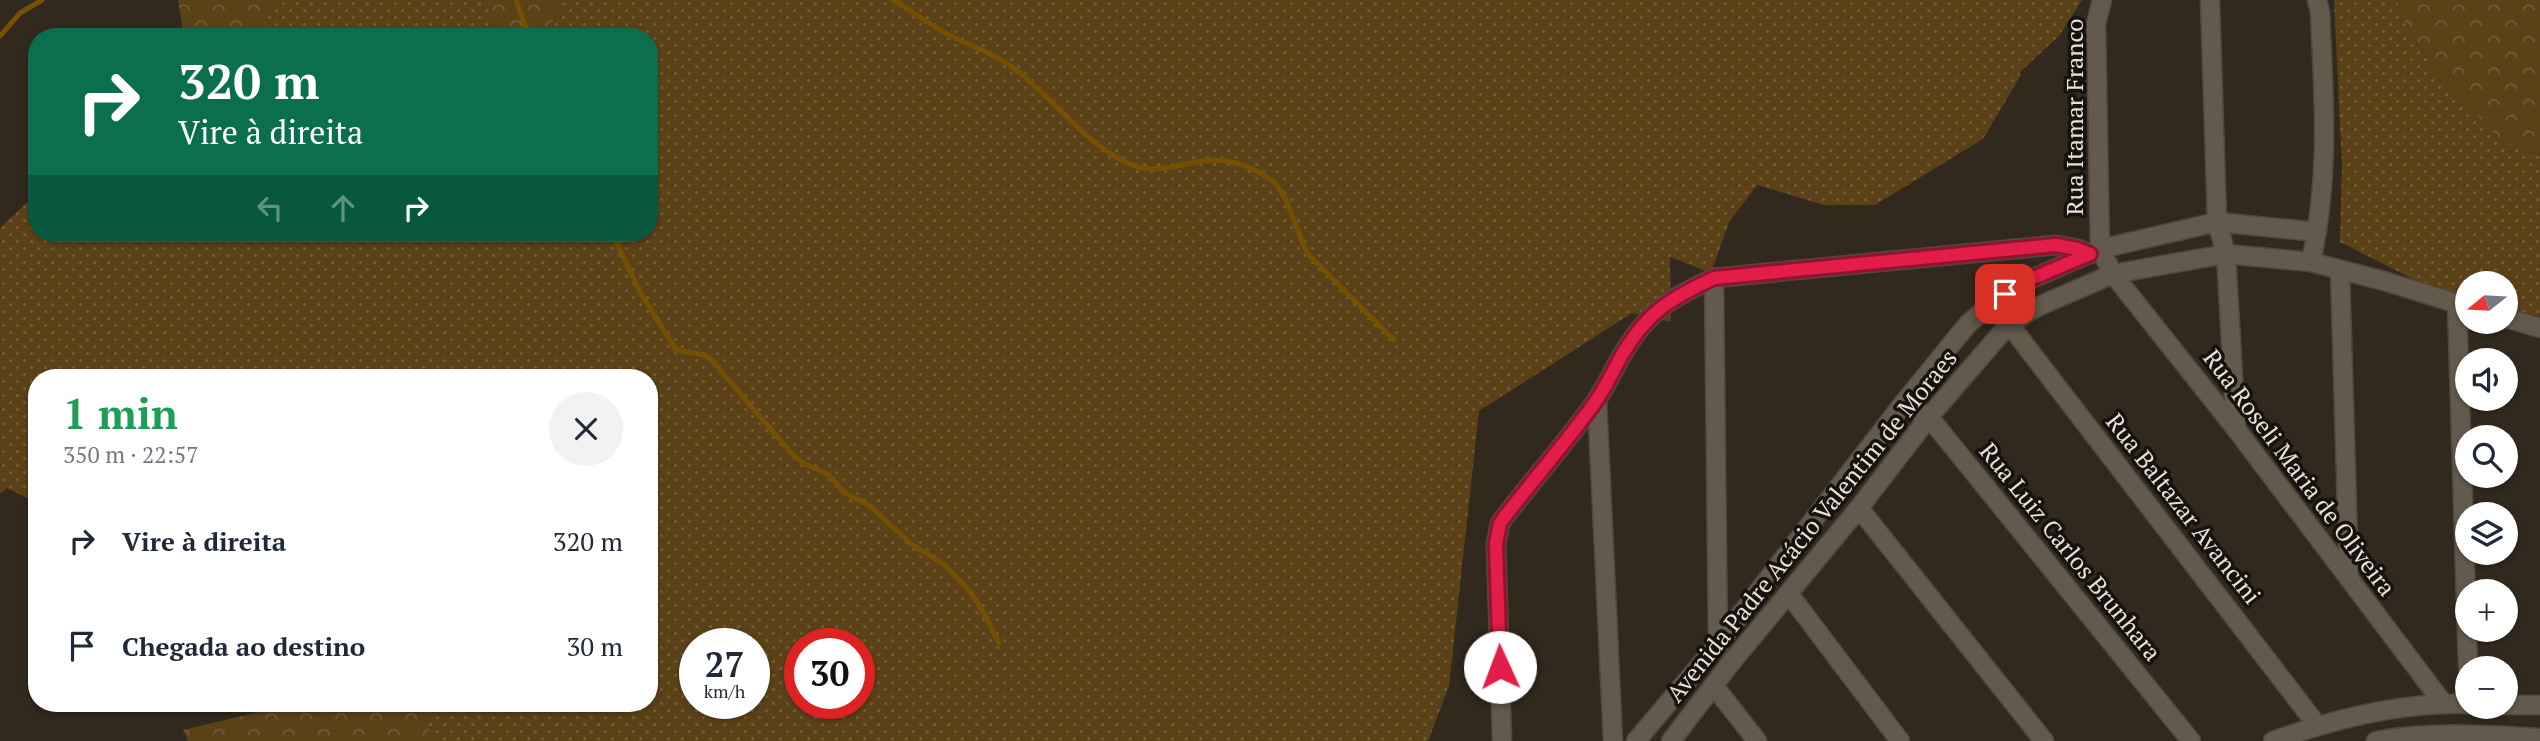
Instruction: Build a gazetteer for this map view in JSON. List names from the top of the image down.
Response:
{
  "streets": {
    "street": [
      "Rua Itamar Franco",
      "Rua Roseli Maria de Oliveira",
      "Rua Baltazar Avancini",
      "Avenida Padre Acácio Valentim de Moraes",
      "Rua Luiz Carlos Brunhara"
    ]
  },
  "crossings": [
    ["Rua Itamar Franco", "Rua Roseli Maria de Oliveira"],
    ["Rua Itamar Franco", "Avenida Padre Acácio Valentim de Moraes"],
    ["Rua Roseli Maria de Oliveira", "Avenida Padre Acácio Valentim de Moraes"],
    ["Rua Baltazar Avancini", "Avenida Padre Acácio Valentim de Moraes"],
    ["Avenida Padre Acácio Valentim de Moraes", "Rua Luiz Carlos Brunhara"]
  ],
  "north": "left",
  "page": {
    "turn": ["320 m", "Vire à direita"],
    "map_buttons": ["+", "−"],
    "heading": ["1 min", "350 m · 22:57"],
    "list": [
      {
        "name": "Vire à direita",
        "value": "320 m"
      },
      {
        "name": "Chegada ao destino",
        "value": "30 m"
      }
    ],
    "speed": "27 km/h",
    "limit": "30"
  }
}
